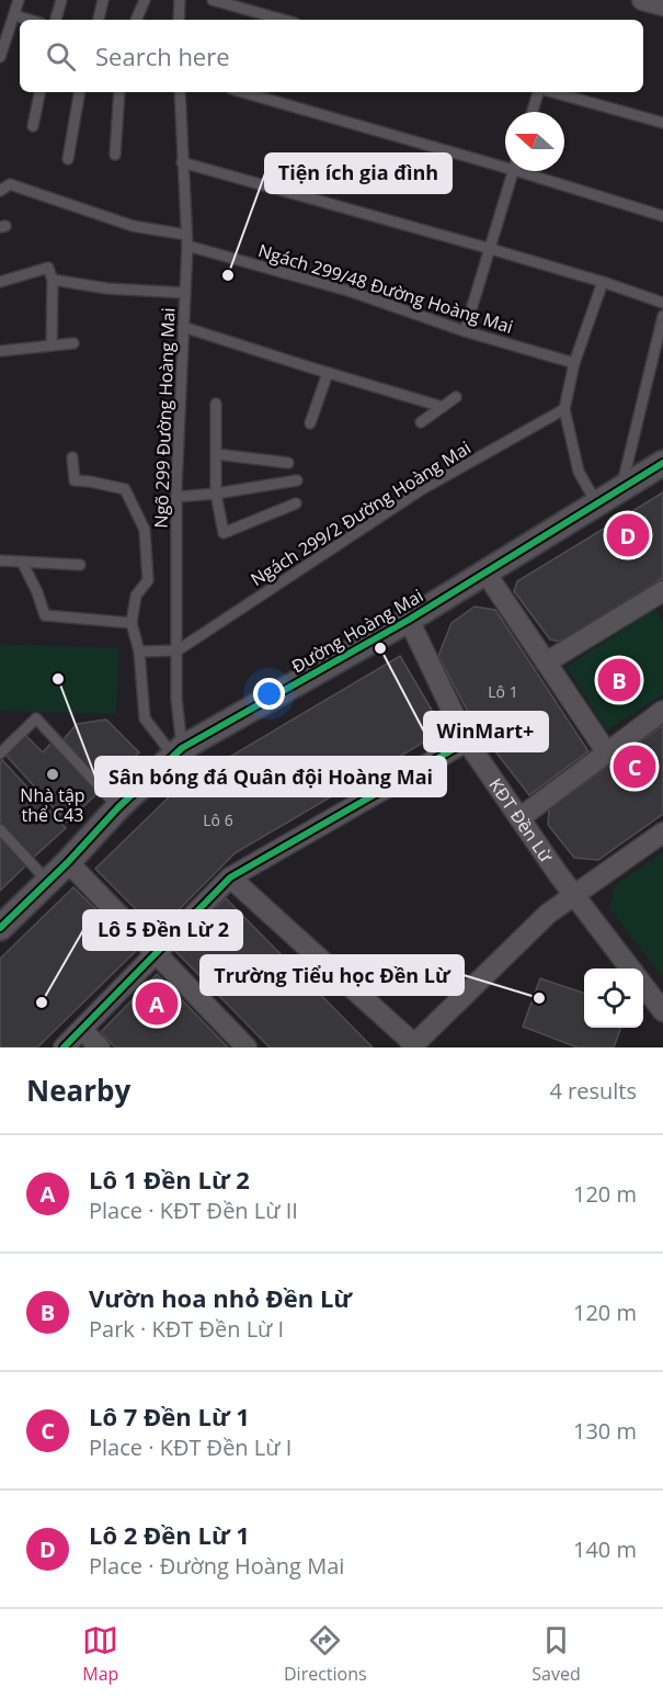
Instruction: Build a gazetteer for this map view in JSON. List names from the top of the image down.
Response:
{
  "streets": {
    "street": ["Đường Hoàng Mai", "KĐT Đền Lừ"],
    "lane": ["Ngách 299/48 Đường Hoàng Mai", "Ngõ 299 Đường Hoàng Mai", "Ngách 299/2 Đường Hoàng Mai"]
  },
  "crossings": [
    ["Ngách 299/48 Đường Hoàng Mai", "Ngõ 299 Đường Hoàng Mai"],
    ["Ngõ 299 Đường Hoàng Mai", "Ngách 299/2 Đường Hoàng Mai"],
    ["Ngõ 299 Đường Hoàng Mai", "Đường Hoàng Mai"],
    ["Đường Hoàng Mai", "KĐT Đền Lừ"]
  ],
  "places": [
    "Tiện ích gia đình",
    "WinMart+",
    "Sân bóng đá Quân đội Hoàng Mai",
    "Nhà tập thể C43",
    "Trường Tiểu học Đền Lừ",
    "Lô 5 Đền Lừ 2"
  ],
  "house_numbers": ["Lô 1", "Lô 6"],
  "north": "left",
  "page": {
    "search": "Search here",
    "pins": [
      "D",
      "B",
      "C",
      "A"
    ],
    "heading": ["Nearby", "4 results"],
    "list": [
      {
        "mark": "A",
        "name": "Lô 1 Đền Lừ 2",
        "note": "Place · KĐT Đền Lừ II",
        "value": "120 m"
      },
      {
        "mark": "B",
        "name": "Vườn hoa nhỏ Đền Lừ",
        "note": "Park · KĐT Đền Lừ I",
        "value": "120 m"
      },
      {
        "mark": "C",
        "name": "Lô 7 Đền Lừ 1",
        "note": "Place · KĐT Đền Lừ I",
        "value": "130 m"
      },
      {
        "mark": "D",
        "name": "Lô 2 Đền Lừ 1",
        "note": "Place · Đường Hoàng Mai",
        "value": "140 m"
      }
    ],
    "nav": ["Map", "Directions", "Saved"]
  }
}
